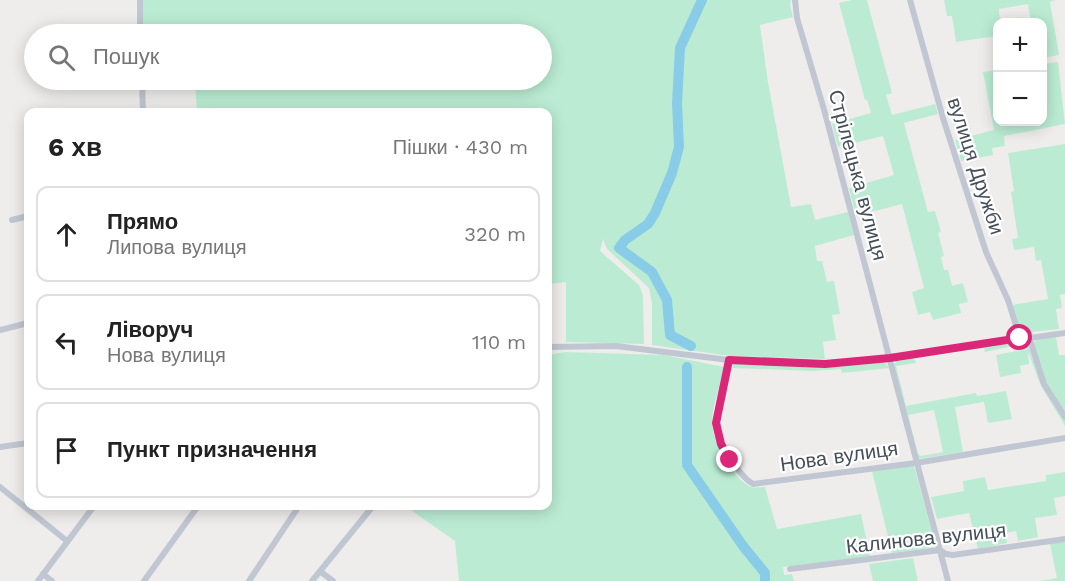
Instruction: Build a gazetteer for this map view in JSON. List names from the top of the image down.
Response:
{
  "streets": {
    "street": [
      "вулиця Дружби",
      "Стрілецька вулиця",
      "Нова вулиця",
      "Калинова вулиця"
    ]
  },
  "crossings": [
    ["Стрілецька вулиця", "Нова вулиця"],
    ["Стрілецька вулиця", "Калинова вулиця"]
  ],
  "page": {
    "map_buttons": ["+", "−"],
    "search": "Пошук",
    "heading": ["6 хв", "Пішки · 430 m"],
    "list": [
      ["Прямо", "Липова вулиця", "320 m"],
      ["Ліворуч", "Нова вулиця", "110 m"],
      "Пункт призначення"
    ]
  }
}
